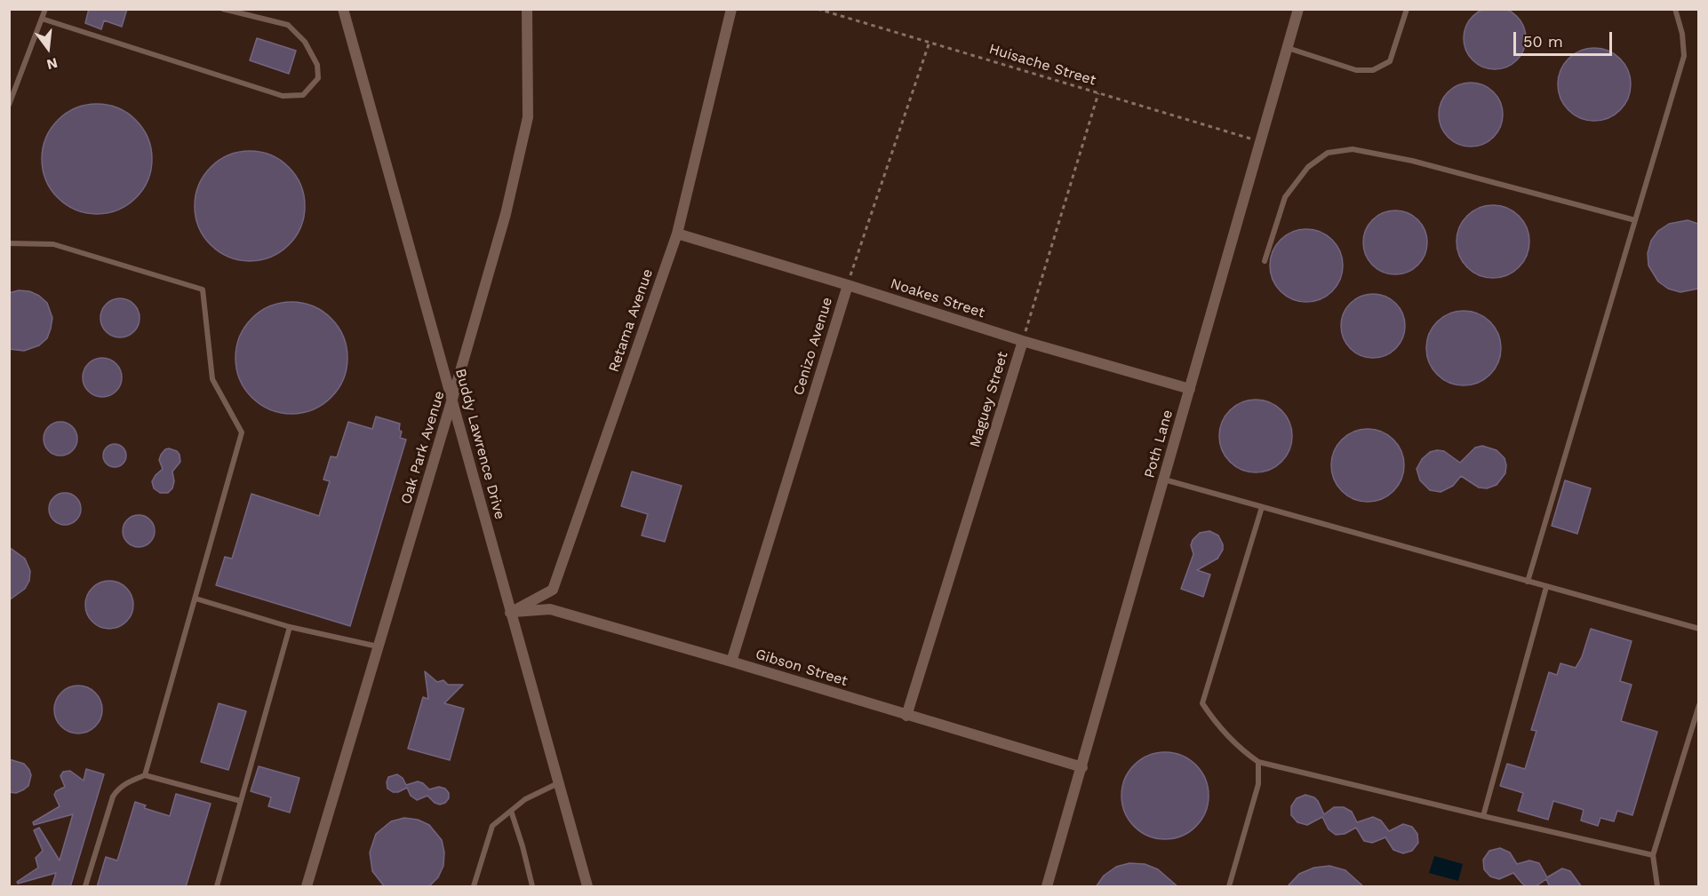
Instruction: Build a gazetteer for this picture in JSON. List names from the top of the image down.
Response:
{
  "streets": {
    "street": [
      "Noakes Street",
      "Retama Avenue",
      "Cenizo Avenue",
      "Maguey Street",
      "Buddy Lawrence Drive",
      "Poth Lane",
      "Oak Park Avenue",
      "Gibson Street"
    ],
    "path": ["Huisache Street"]
  },
  "crossings": [
    ["Huisache Street", "Cenizo Avenue"],
    ["Huisache Street", "Maguey Street"],
    ["Huisache Street", "Poth Lane"],
    ["Noakes Street", "Retama Avenue"],
    ["Noakes Street", "Cenizo Avenue"],
    ["Noakes Street", "Maguey Street"],
    ["Noakes Street", "Poth Lane"],
    ["Retama Avenue", "Buddy Lawrence Drive"],
    ["Retama Avenue", "Gibson Street"],
    ["Cenizo Avenue", "Gibson Street"],
    ["Maguey Street", "Gibson Street"],
    ["Buddy Lawrence Drive", "Oak Park Avenue"],
    ["Buddy Lawrence Drive", "Gibson Street"],
    ["Poth Lane", "Gibson Street"]
  ],
  "scale_bar": "50 m",
  "north": "bottom"
}
